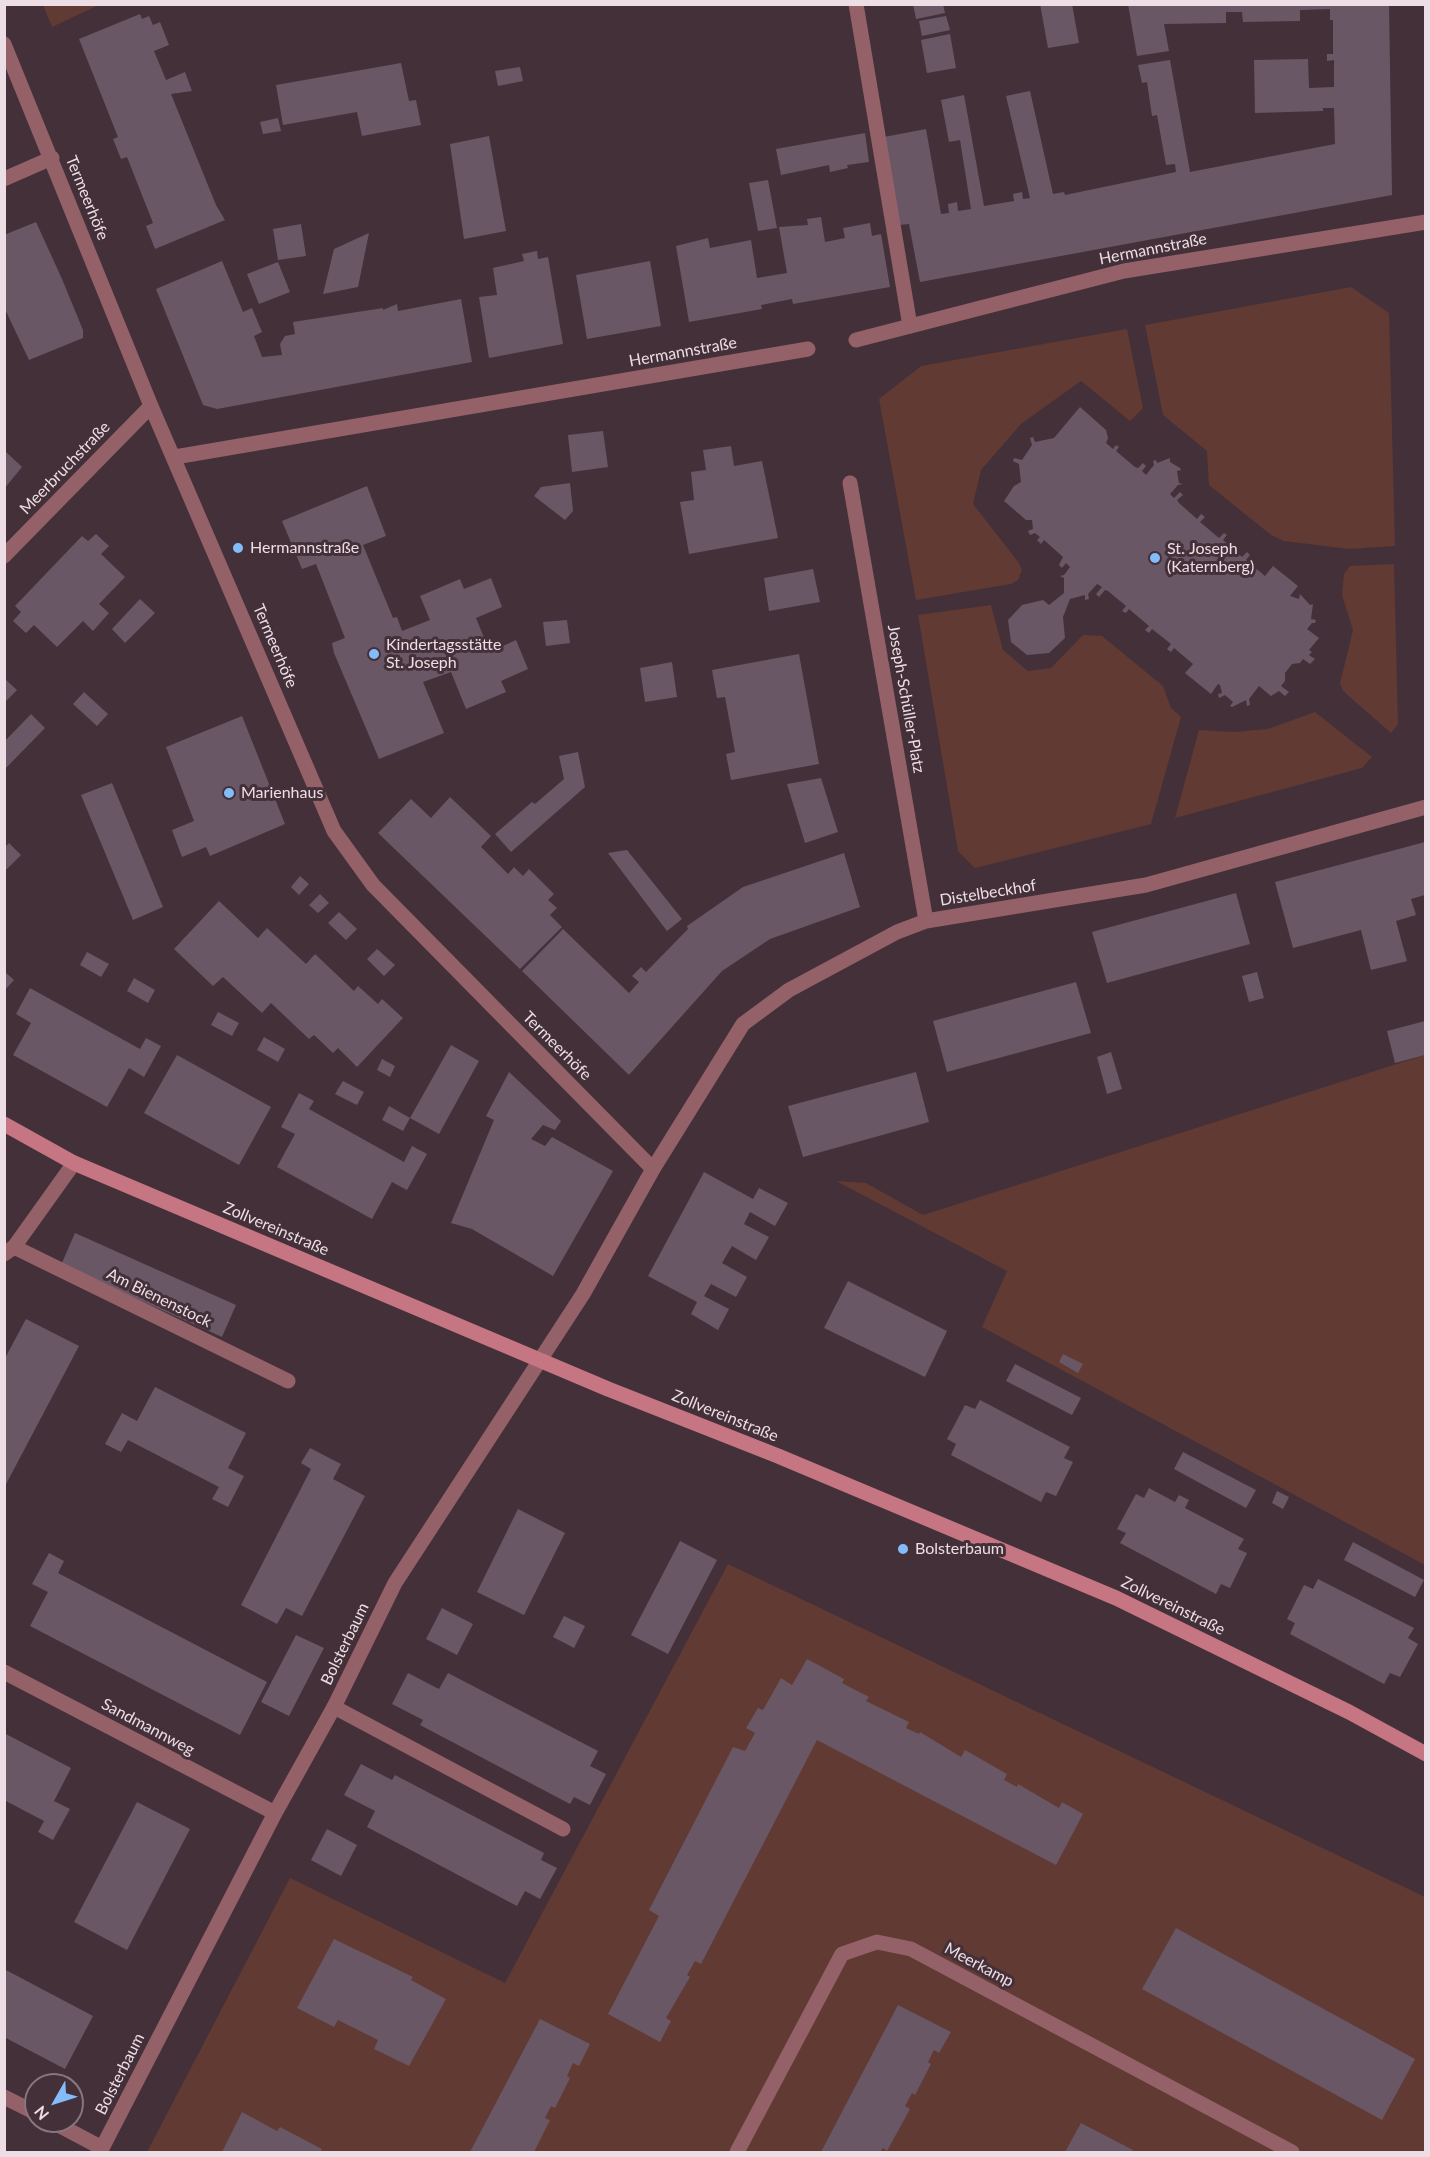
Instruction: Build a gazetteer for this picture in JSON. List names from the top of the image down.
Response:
{
  "streets": {
    "main road": ["Zollvereinstraße"],
    "street": [
      "Termeerhöfe",
      "Hermannstraße",
      "Meerbruchstraße",
      "Joseph-Schüller-Platz",
      "Distelbeckhof",
      "Am Bienenstock",
      "Bolsterbaum",
      "Sandmannweg",
      "Meerkamp"
    ]
  },
  "crossings": [
    ["Termeerhöfe", "Hermannstraße"],
    ["Termeerhöfe", "Meerbruchstraße"],
    ["Termeerhöfe", "Distelbeckhof"],
    ["Termeerhöfe", "Bolsterbaum"],
    ["Joseph-Schüller-Platz", "Distelbeckhof"],
    ["Distelbeckhof", "Bolsterbaum"],
    ["Zollvereinstraße", "Am Bienenstock"],
    ["Zollvereinstraße", "Bolsterbaum"],
    ["Bolsterbaum", "Sandmannweg"]
  ],
  "places": [
    "Hermannstraße",
    "St. Joseph (Katernberg)",
    "Kindertagsstätte St. Joseph",
    "Marienhaus",
    "Bolsterbaum"
  ],
  "north": "bottom left"
}
